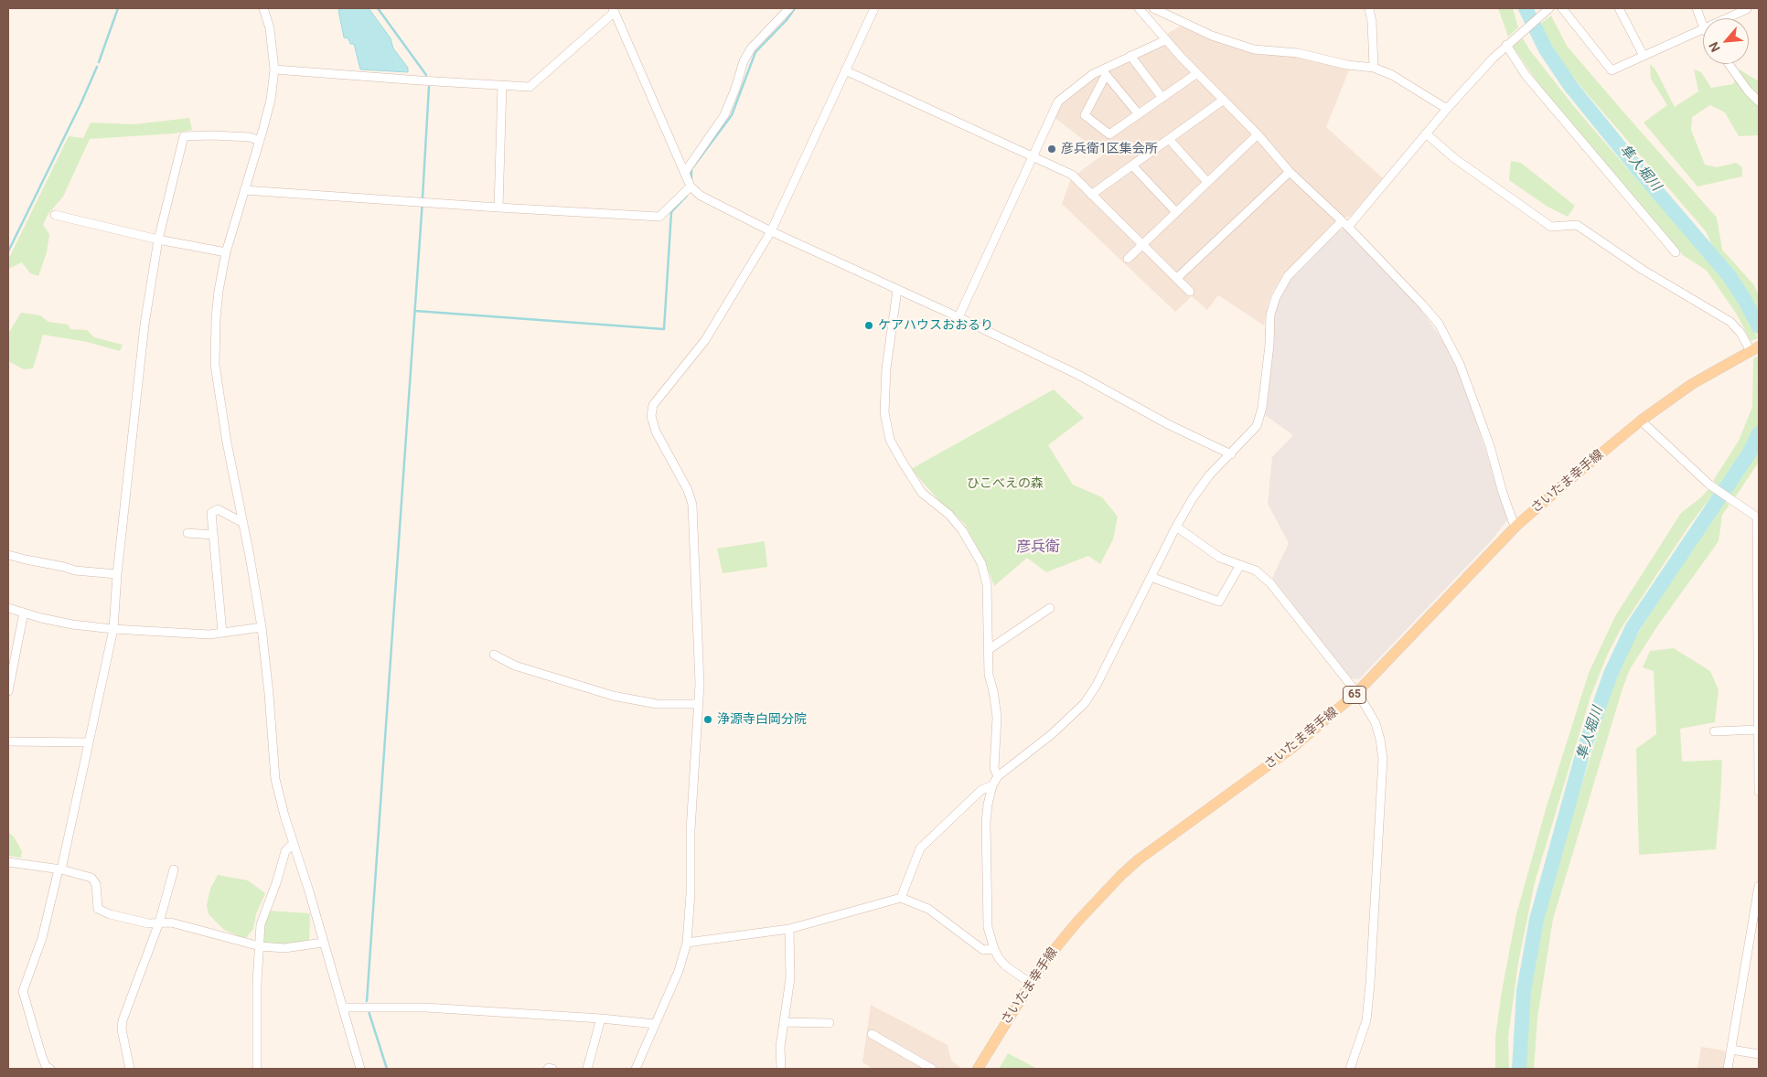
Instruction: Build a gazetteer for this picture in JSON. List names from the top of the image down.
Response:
{
  "streets": {
    "main road": ["さいたま幸手線", "65"]
  },
  "districts": ["彦兵衛"],
  "water": ["隼人堀川"],
  "parks": ["ひこべえの森"],
  "places": ["彦兵衛1区集会所", "ケアハウスおおるり", "浄源寺白岡分院"],
  "north": "bottom left"
}
